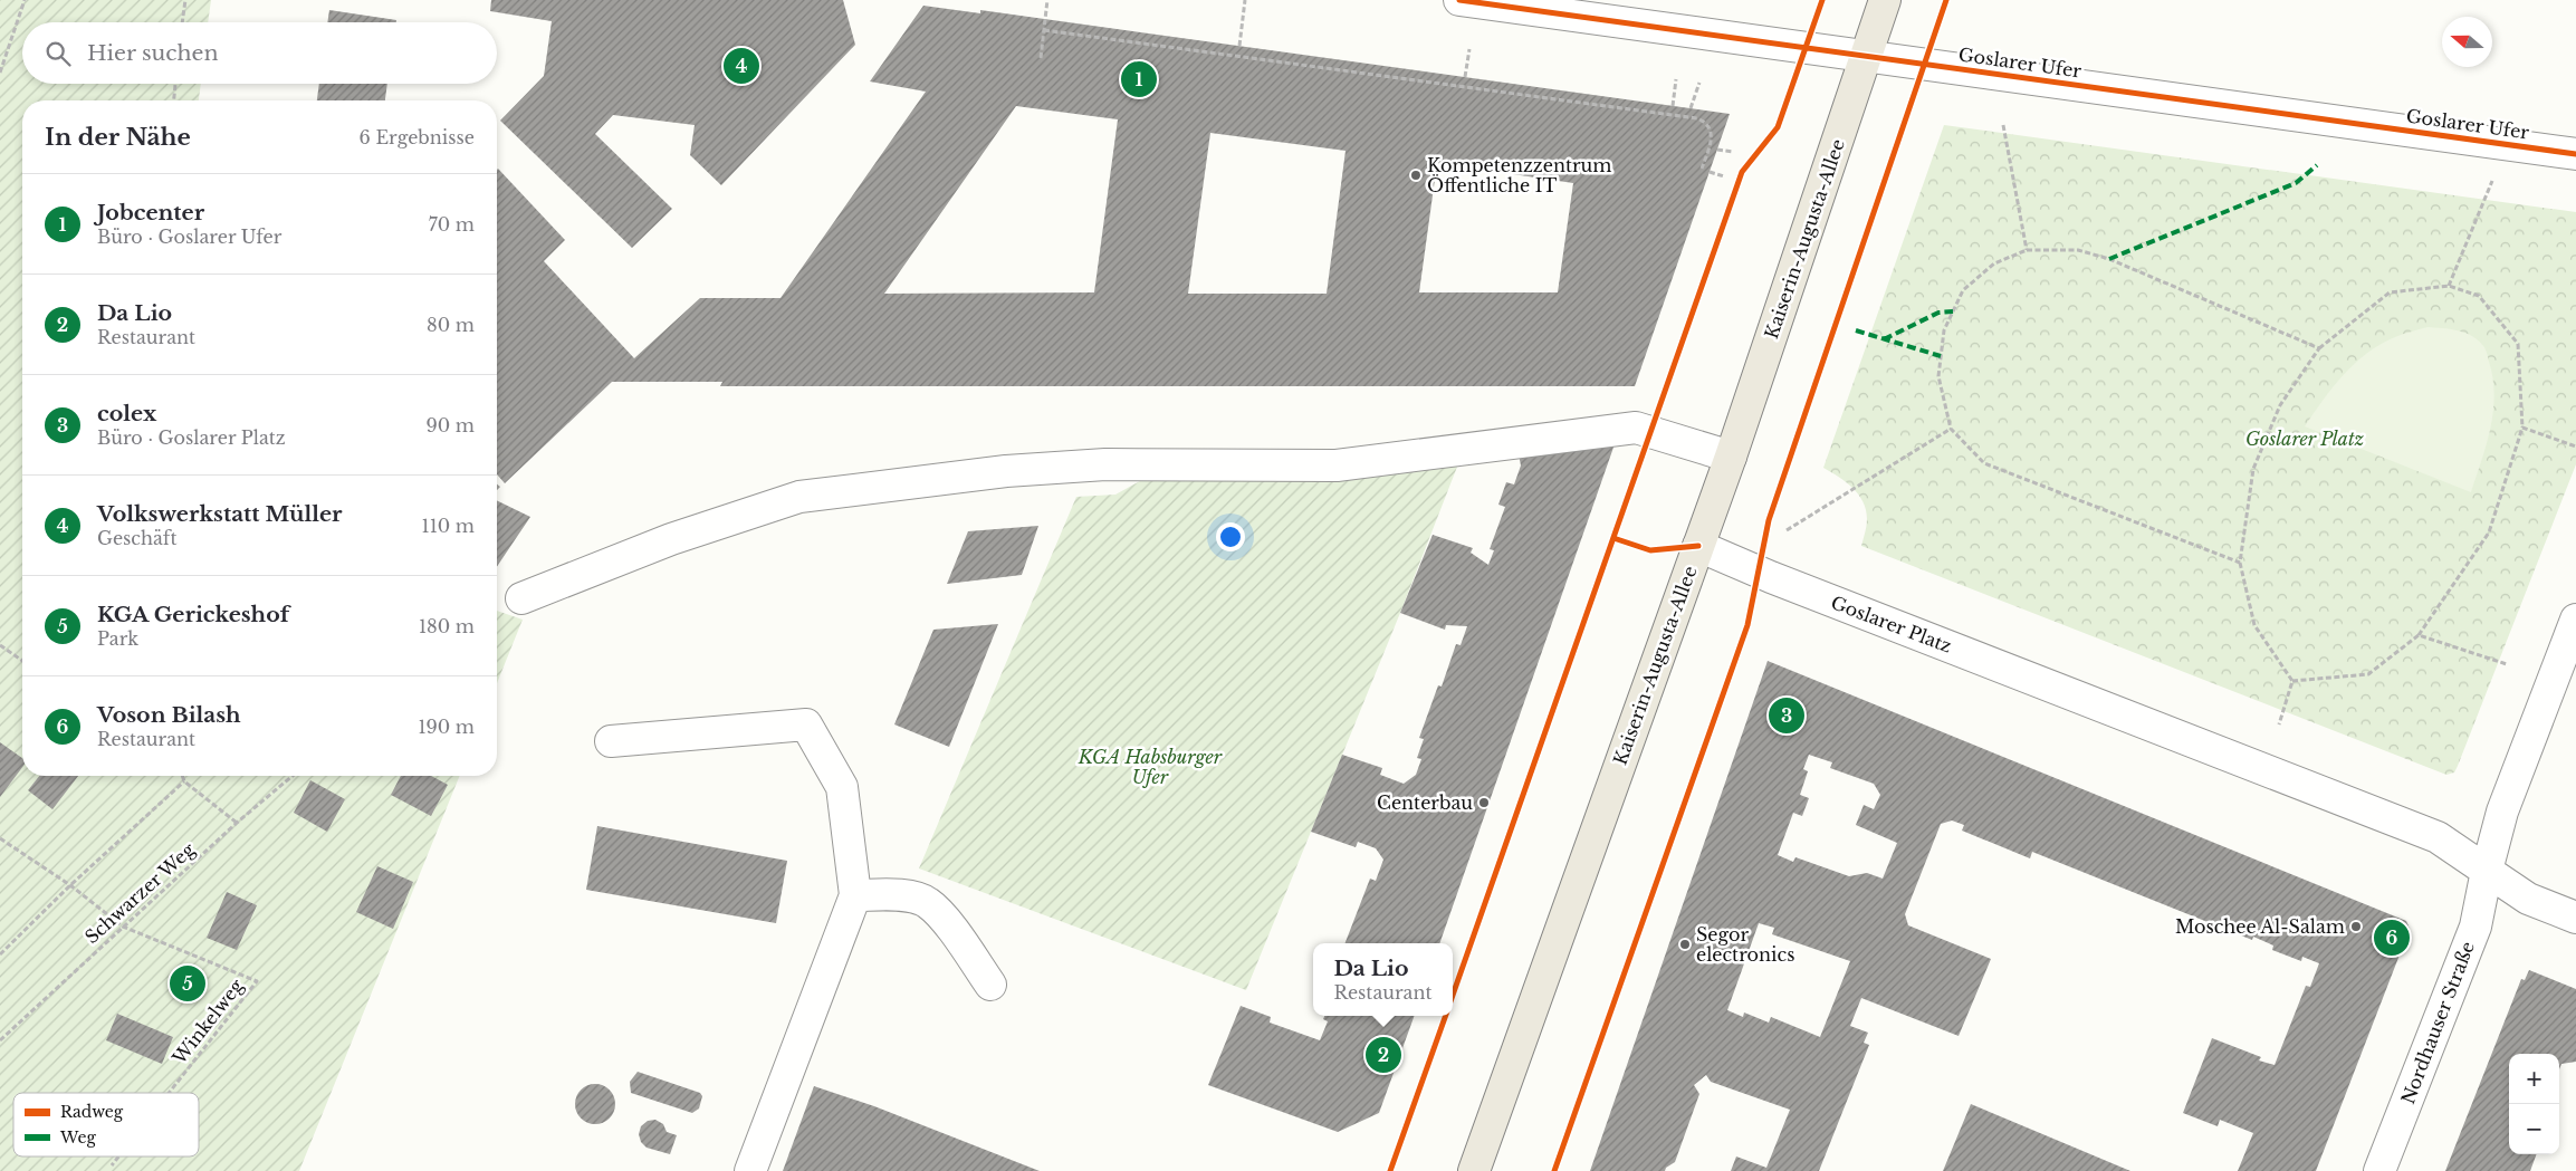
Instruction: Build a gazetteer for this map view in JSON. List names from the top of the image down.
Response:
{
  "streets": {
    "main road": ["Kaiserin-Augusta-Allee"],
    "street": ["Goslarer Ufer", "Goslarer Platz", "Nordhauser Straße"],
    "path": ["Schwarzer Weg", "Winkelweg"]
  },
  "crossings": [
    ["Goslarer Ufer", "Kaiserin-Augusta-Allee"],
    ["Kaiserin-Augusta-Allee", "Goslarer Platz"],
    ["Goslarer Platz", "Nordhauser Straße"],
    ["Schwarzer Weg", "Winkelweg"]
  ],
  "parks": ["Goslarer Platz", "KGA Habsburger Ufer"],
  "places": [
    "Kompetenzzentrum Öffentliche IT",
    "Centerbau",
    "Moschee Al-Salam",
    "Segor electronics"
  ],
  "legend": ["Radweg", "Weg"],
  "north": "left",
  "page": {
    "search": "Hier suchen",
    "pins": [
      "4",
      "1",
      "3",
      "6",
      "5",
      "2"
    ],
    "heading": ["In der Nähe", "6 Ergebnisse"],
    "list": [
      {
        "mark": "1",
        "name": "Jobcenter",
        "note": "Büro · Goslarer Ufer",
        "value": "70 m"
      },
      {
        "mark": "2",
        "name": "Da Lio",
        "note": "Restaurant",
        "value": "80 m"
      },
      {
        "mark": "3",
        "name": "colex",
        "note": "Büro · Goslarer Platz",
        "value": "90 m"
      },
      {
        "mark": "4",
        "name": "Volkswerkstatt Müller",
        "note": "Geschäft",
        "value": "110 m"
      },
      {
        "mark": "5",
        "name": "KGA Gerickeshof",
        "note": "Park",
        "value": "180 m"
      },
      {
        "mark": "6",
        "name": "Voson Bilash",
        "note": "Restaurant",
        "value": "190 m"
      }
    ],
    "popup": ["Da Lio", "Restaurant"],
    "map_buttons": ["+", "−"]
  }
}
